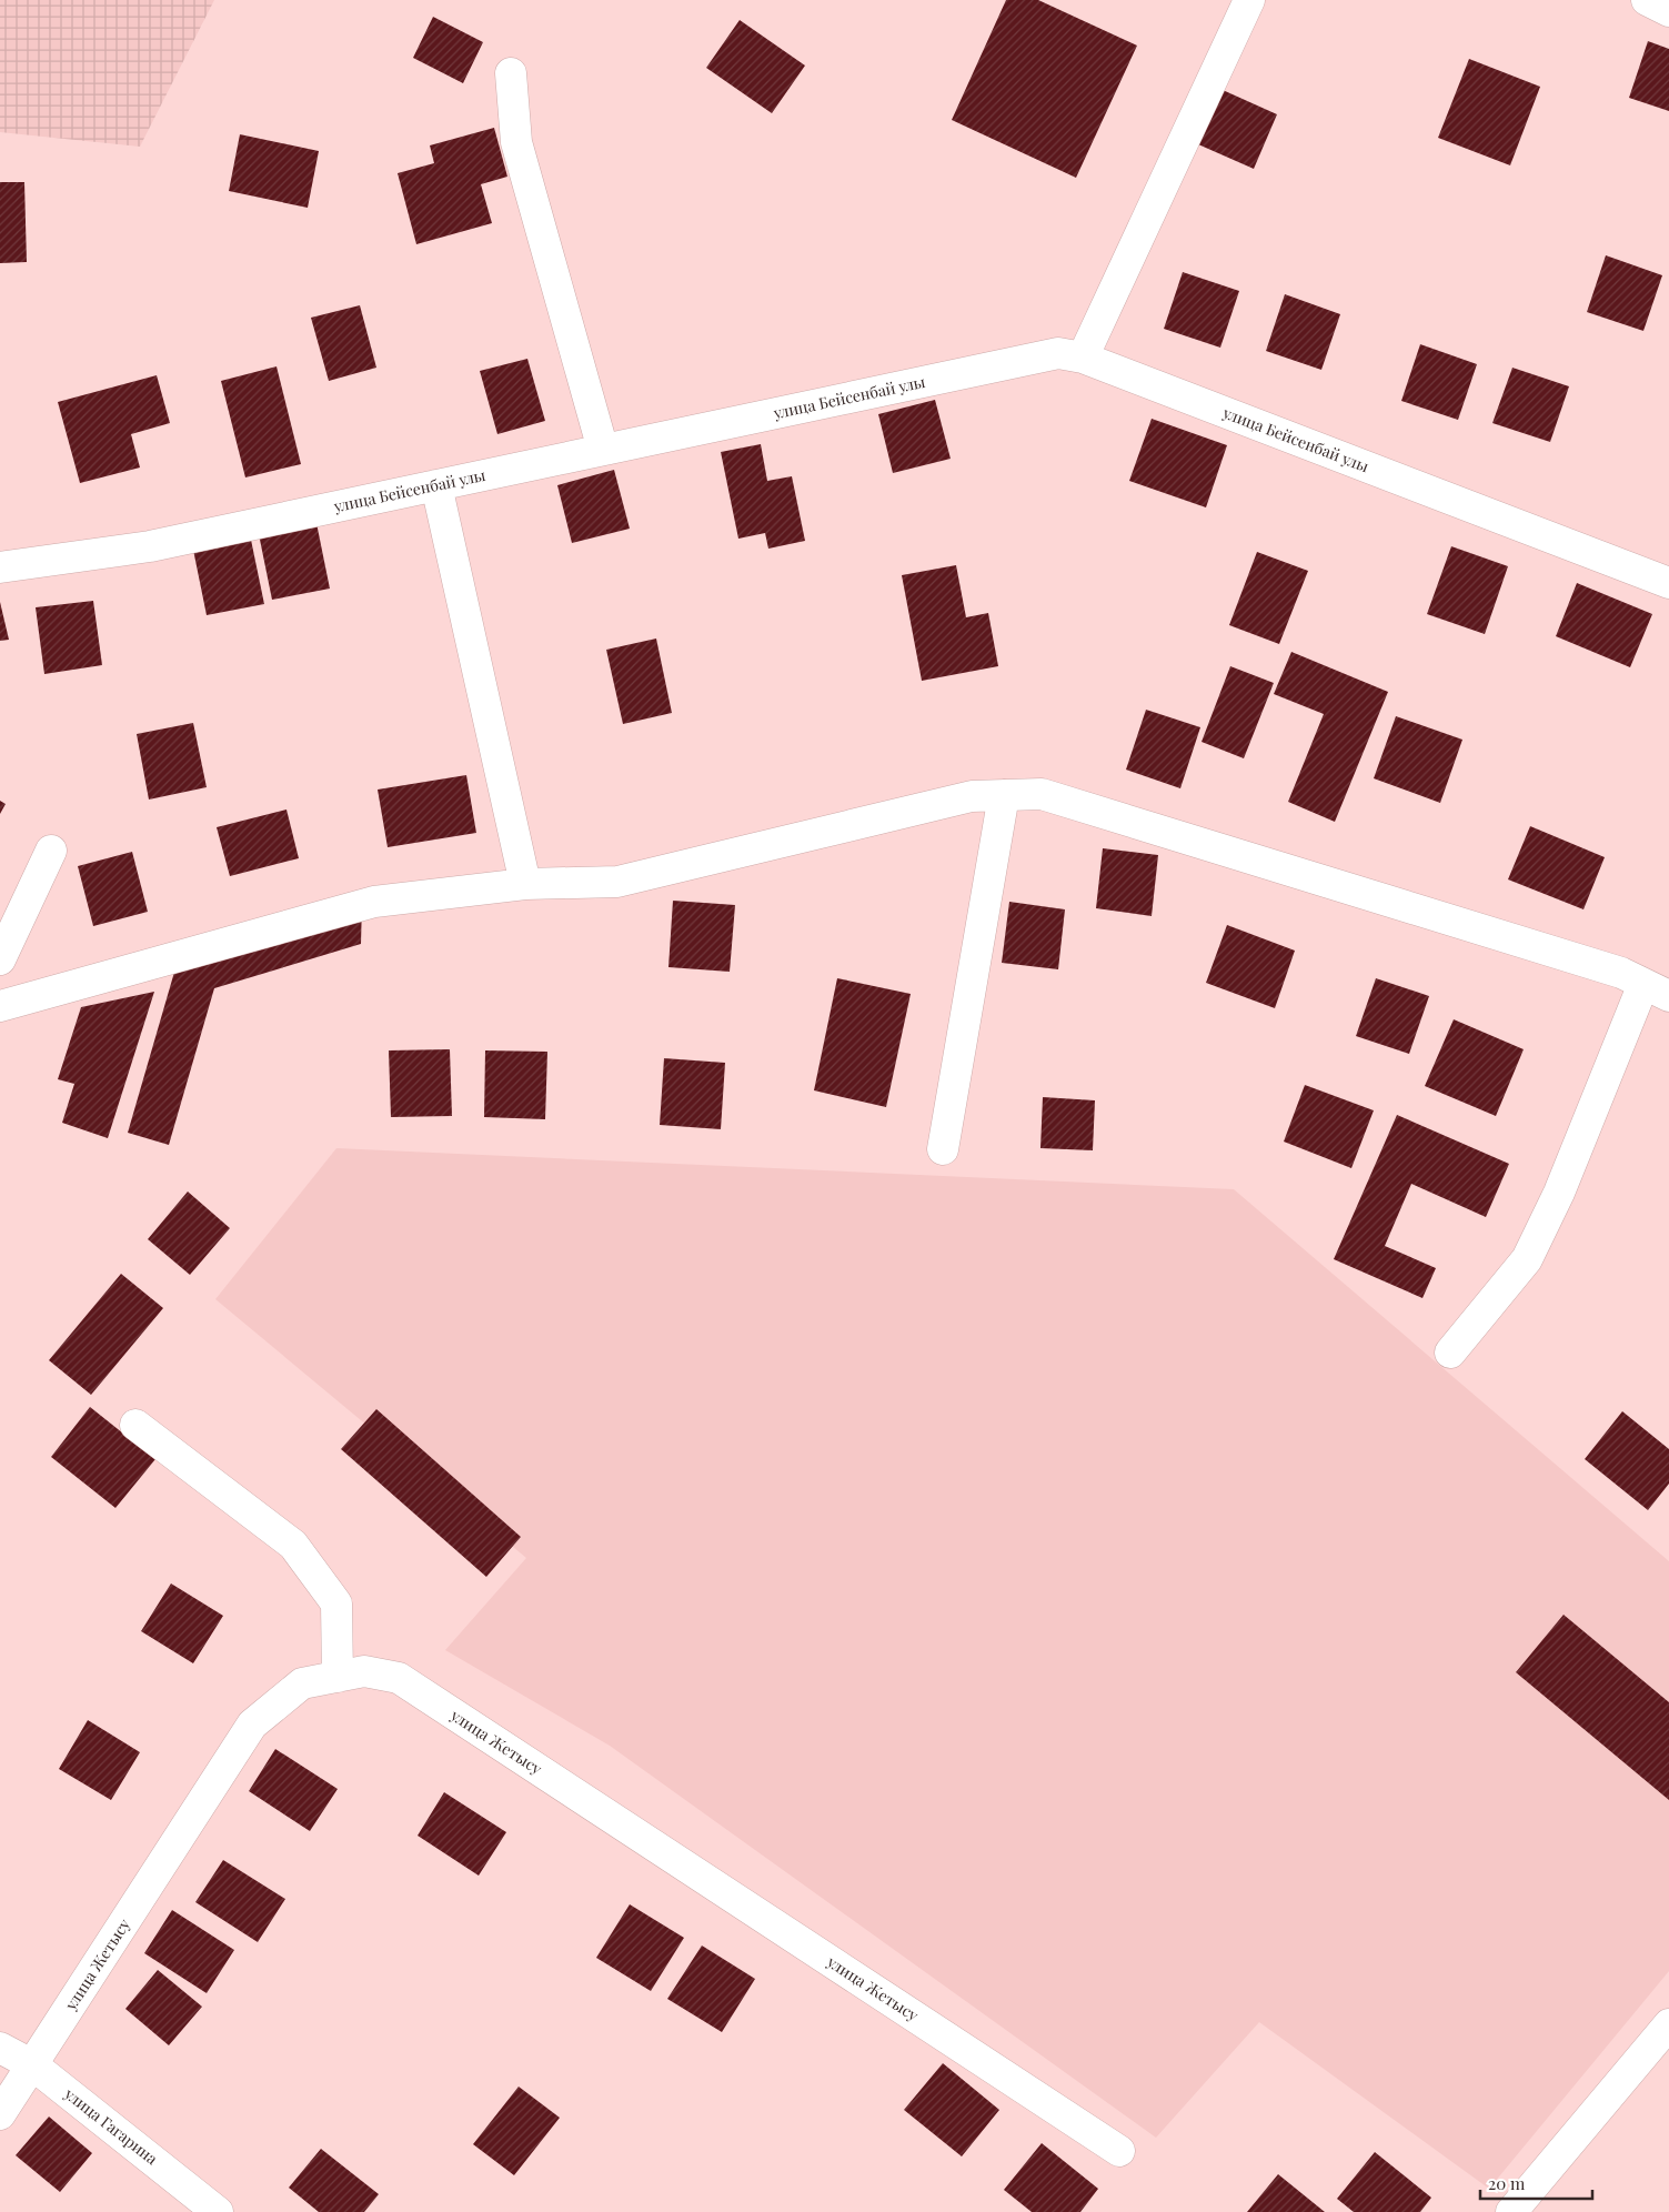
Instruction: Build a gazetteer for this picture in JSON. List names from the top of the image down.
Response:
{
  "streets": {
    "street": ["улица Бейсенбай улы", "улица Жетысу", "улица Гагарина"]
  },
  "crossings": [
    ["улица Жетысу", "улица Гагарина"]
  ],
  "scale_bar": "20 m"
}
